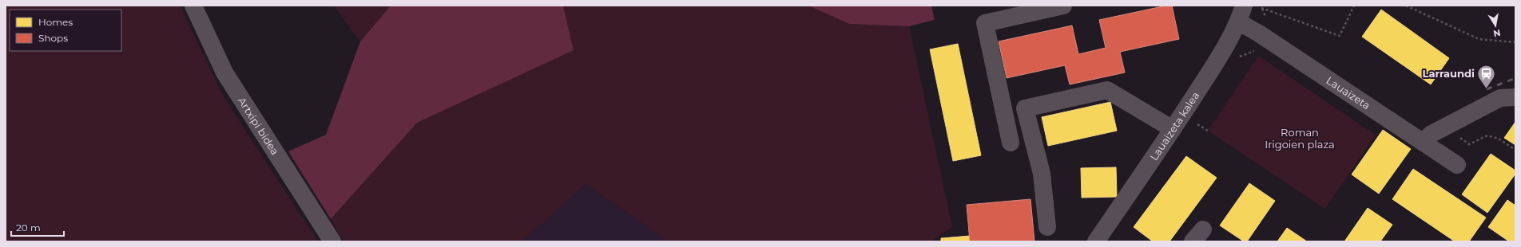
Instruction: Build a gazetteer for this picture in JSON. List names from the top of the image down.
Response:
{
  "streets": {
    "street": ["Lauaizeta", "Artxipi bidea", "Lauaizeta kalea"]
  },
  "crossings": [
    ["Lauaizeta", "Lauaizeta kalea"]
  ],
  "parks": ["Roman Irigoien plaza"],
  "places": {
    "station": ["Larraundi"]
  },
  "legend": ["Homes", "Shops"],
  "scale_bar": "20 m",
  "north": "bottom"
}
